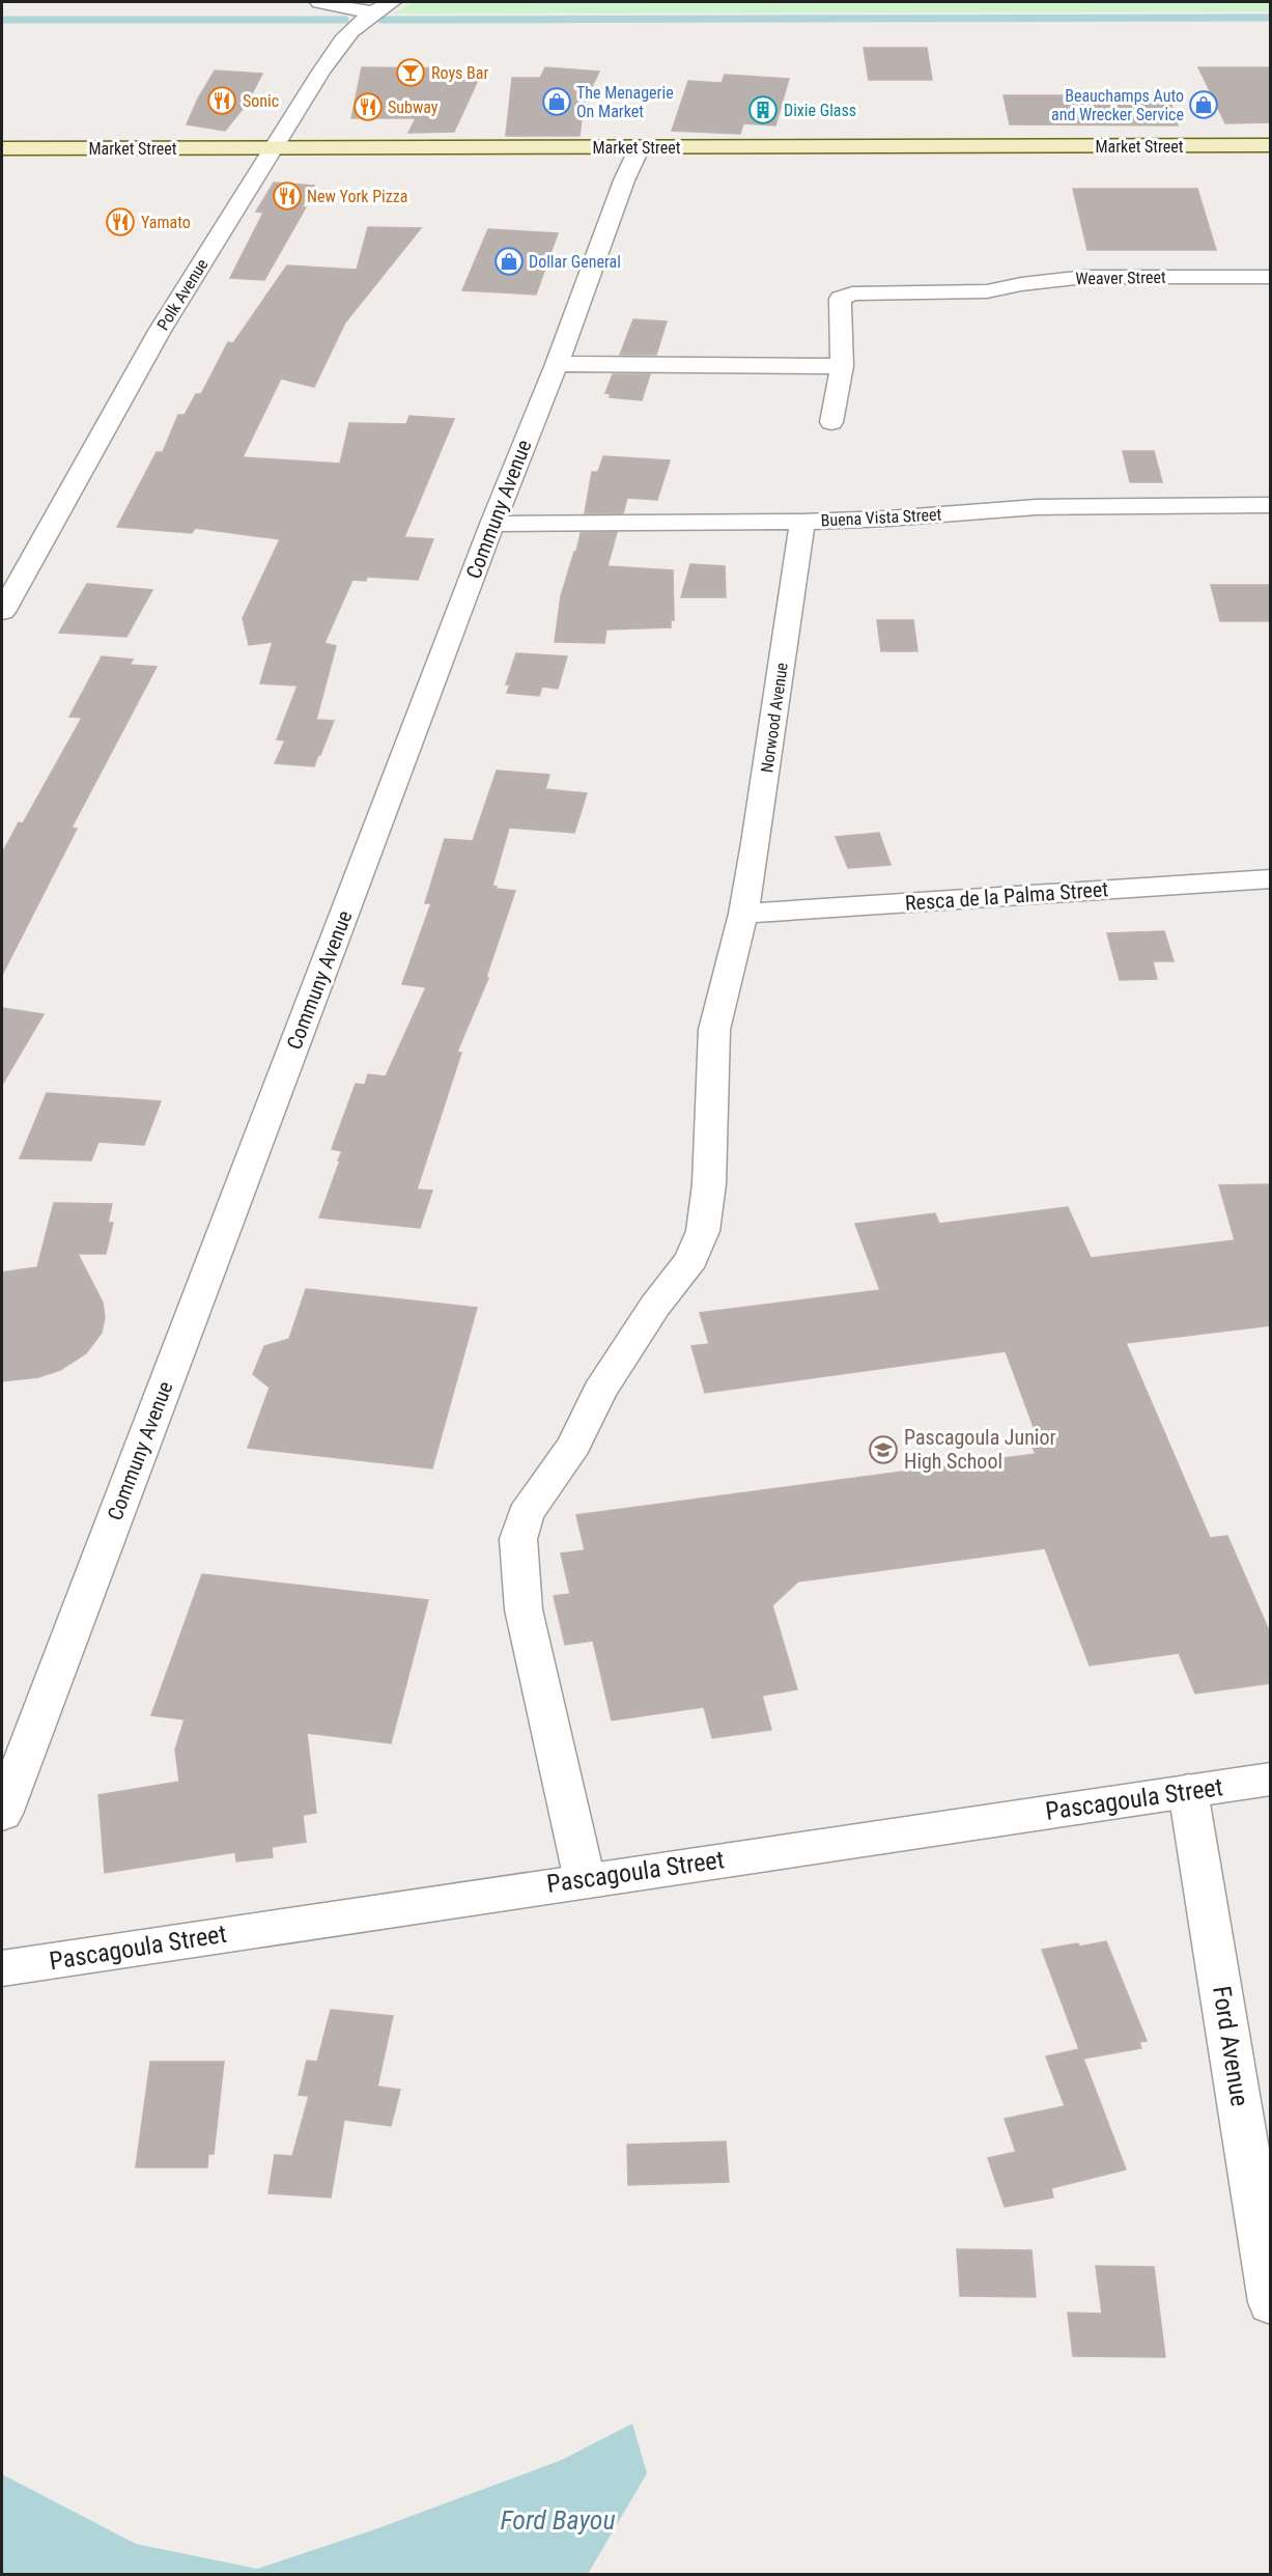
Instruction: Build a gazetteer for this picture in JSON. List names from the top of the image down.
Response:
{
  "streets": {
    "main road": ["Market Street"],
    "street": [
      "Weaver Street",
      "Polk Avenue",
      "Communy Avenue",
      "Buena Vista Street",
      "Norwood Avenue",
      "Resca de la Palma Street",
      "Pascagoula Street",
      "Ford Avenue"
    ]
  },
  "crossings": [
    ["Market Street", "Polk Avenue"],
    ["Market Street", "Communy Avenue"],
    ["Communy Avenue", "Buena Vista Street"],
    ["Buena Vista Street", "Norwood Avenue"],
    ["Norwood Avenue", "Resca de la Palma Street"],
    ["Norwood Avenue", "Pascagoula Street"],
    ["Pascagoula Street", "Ford Avenue"]
  ],
  "water": ["Ford Bayou"],
  "places": {
    "bar": ["Roys Bar"],
    "restaurant": [
      "Sonic",
      "Subway",
      "New York Pizza",
      "Yamato"
    ],
    "shop": ["The Menagerie On Market", "Beauchamps Auto and Wrecker Service", "Dollar General"],
    "building": ["Dixie Glass"],
    "school or university": ["Pascagoula Junior High School"]
  }
}
